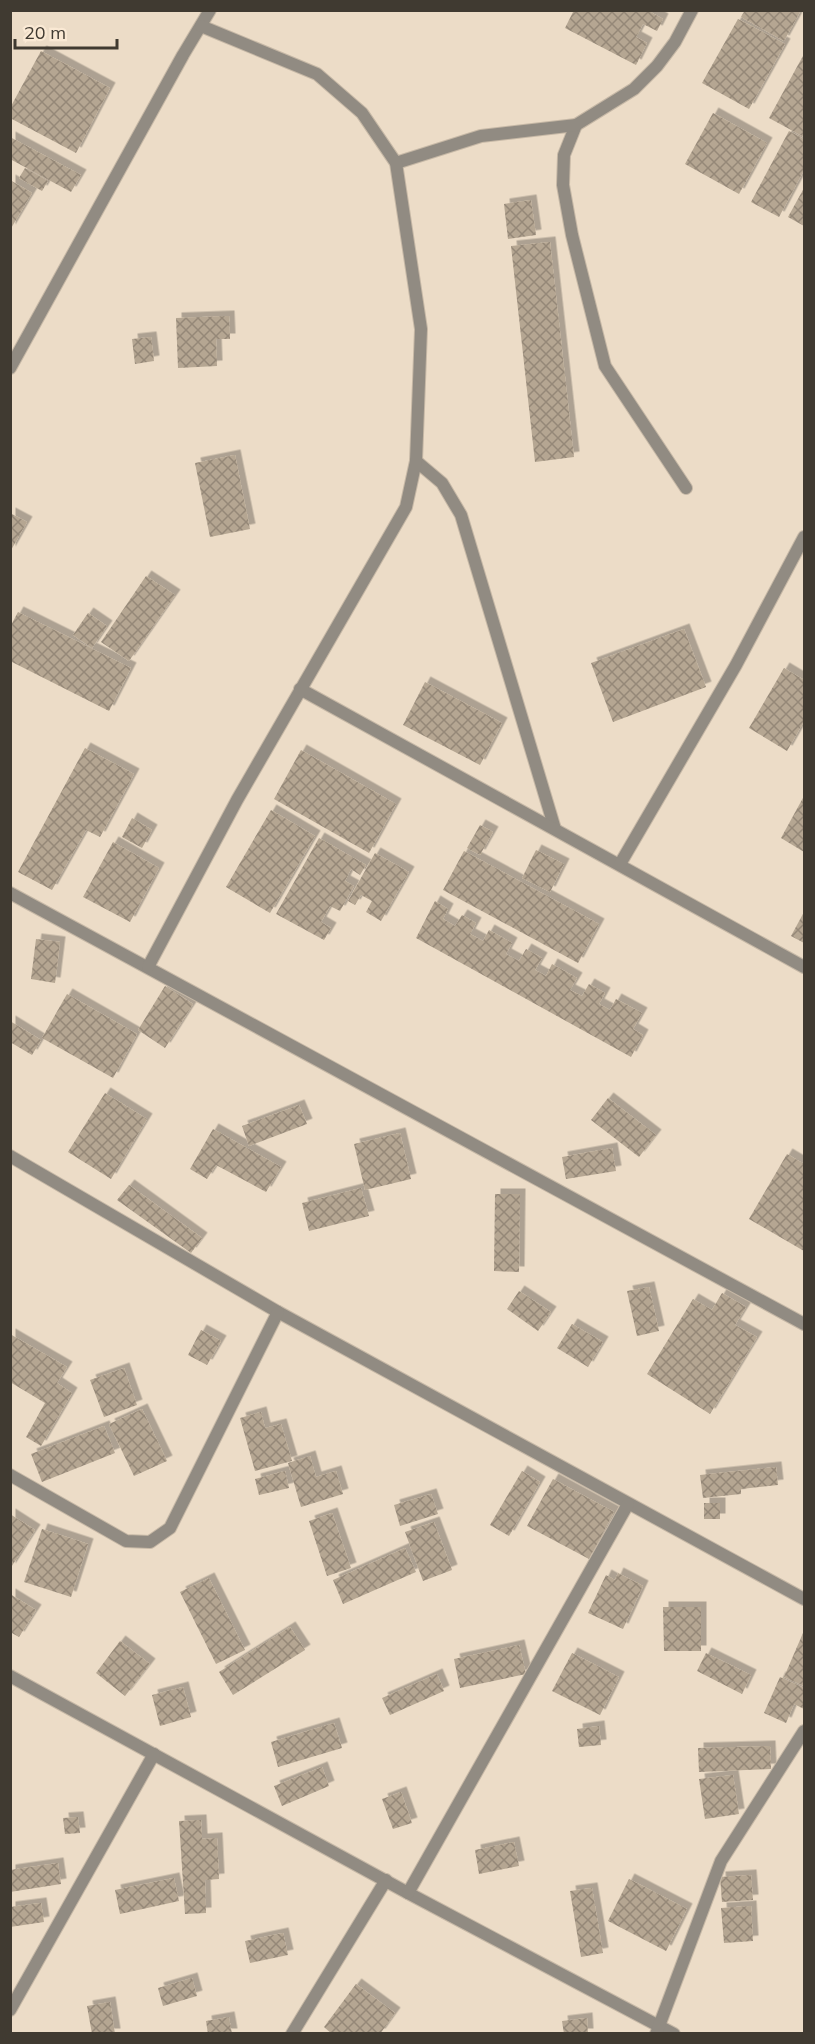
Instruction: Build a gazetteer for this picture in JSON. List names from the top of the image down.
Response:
{
  "scale_bar": "20 m"
}
